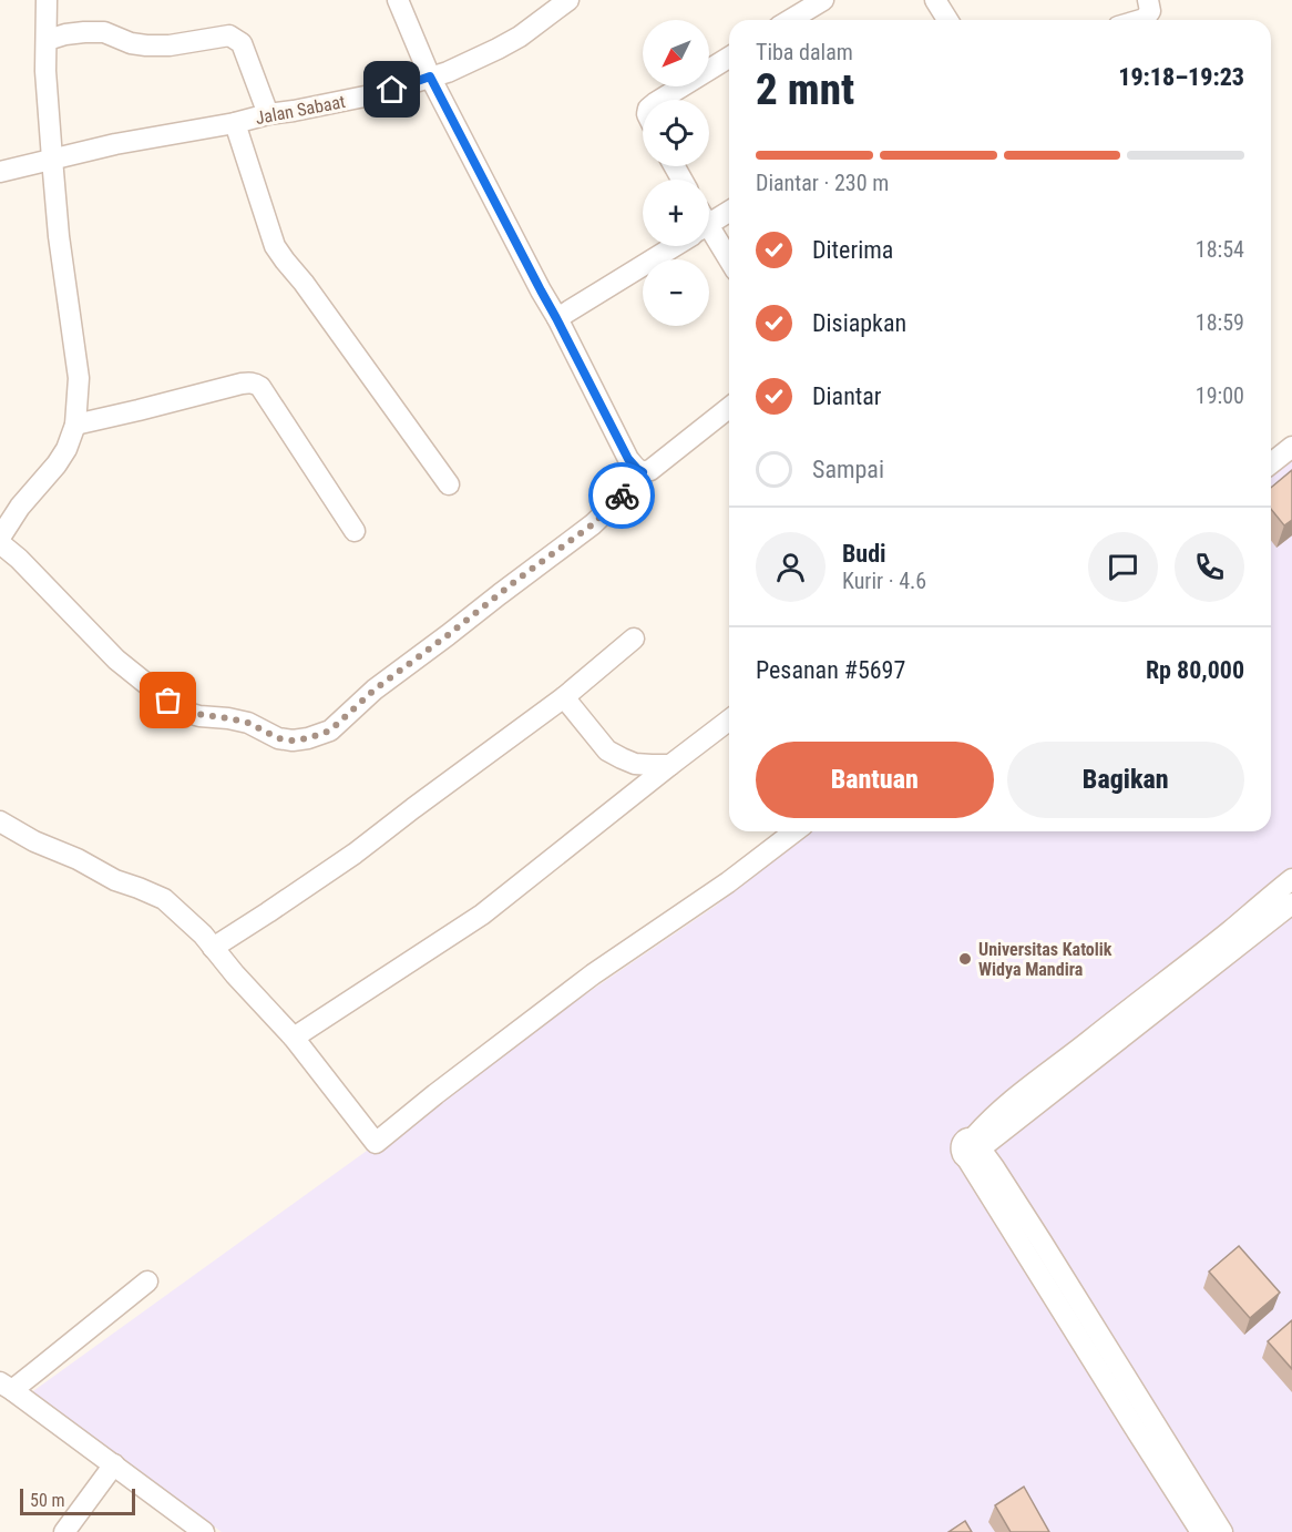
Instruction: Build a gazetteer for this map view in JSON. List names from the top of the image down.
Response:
{
  "streets": {
    "street": ["Jalan Sabaat"]
  },
  "places": ["Universitas Katolik Widya Mandira"],
  "scale_bar": "50 m",
  "north": "bottom left",
  "page": {
    "map_buttons": ["+", "−"],
    "heading": ["2 mnt", "Tiba dalam", "19:18–19:23"],
    "panel": [
      "Budi",
      "Kurir · 4.6",
      "Pesanan #5697",
      "Rp 80,000"
    ],
    "bar": "Diantar · 230 m",
    "list": [
      ["Diterima", "18:54"],
      ["Disiapkan", "18:59"],
      ["Diantar", "19:00"],
      "Sampai"
    ],
    "buttons": ["Bantuan", "Bagikan"],
    "scale": "50 m"
  }
}
